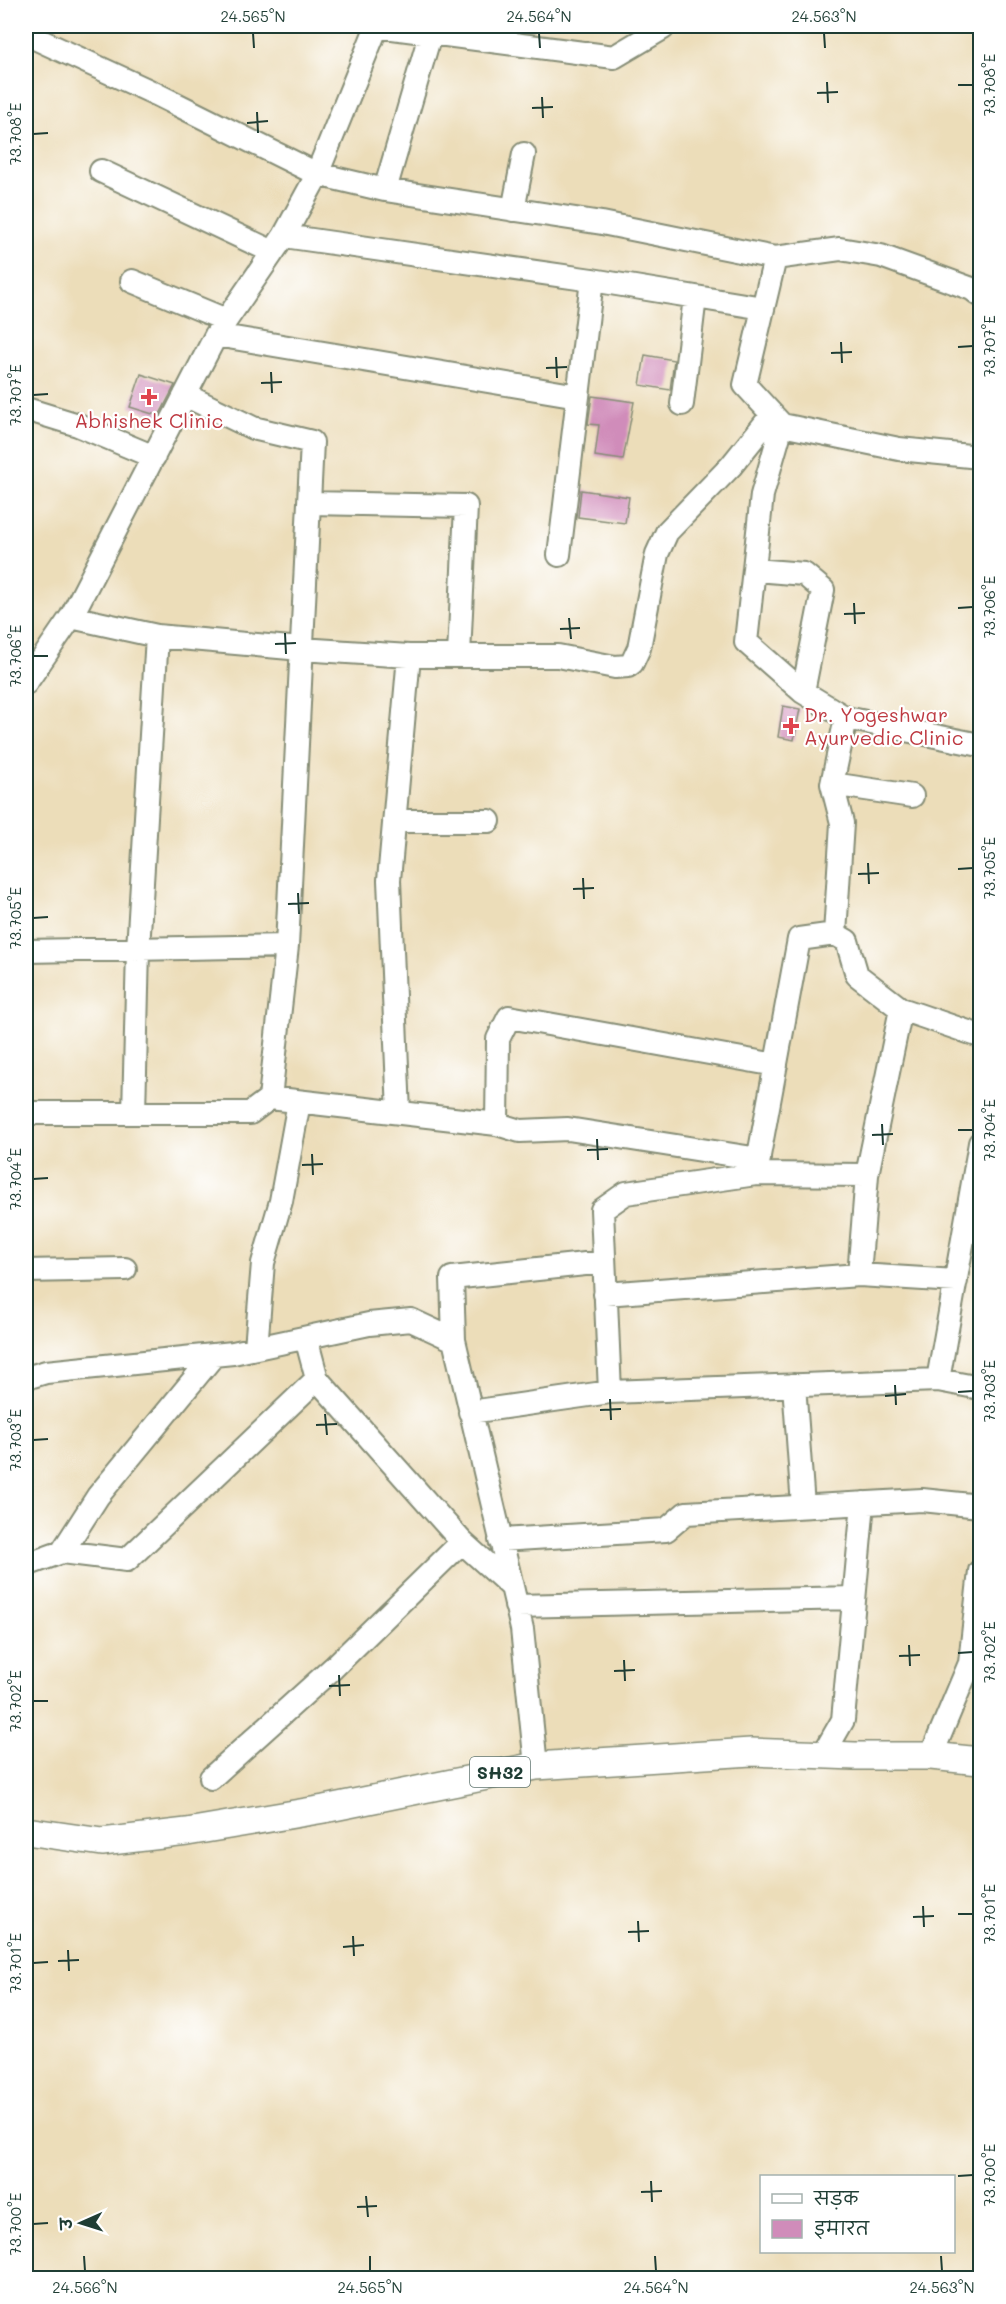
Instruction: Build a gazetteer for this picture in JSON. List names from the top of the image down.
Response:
{
  "streets": {
    "main road": ["SH32"]
  },
  "places": {
    "health": ["Abhishek Clinic", "Dr. Yogeshwar Ayurvedic Clinic"]
  },
  "legend": ["सड़क", "इमारत"],
  "north": "left",
  "coordinates": [
    "24.565°N",
    "24.564°N",
    "24.563°N",
    "73.708°E",
    "73.707°E",
    "73.706°E",
    "73.705°E",
    "73.704°E",
    "73.703°E",
    "73.702°E",
    "73.701°E",
    "73.700°E",
    "24.566°N"
  ]
}
